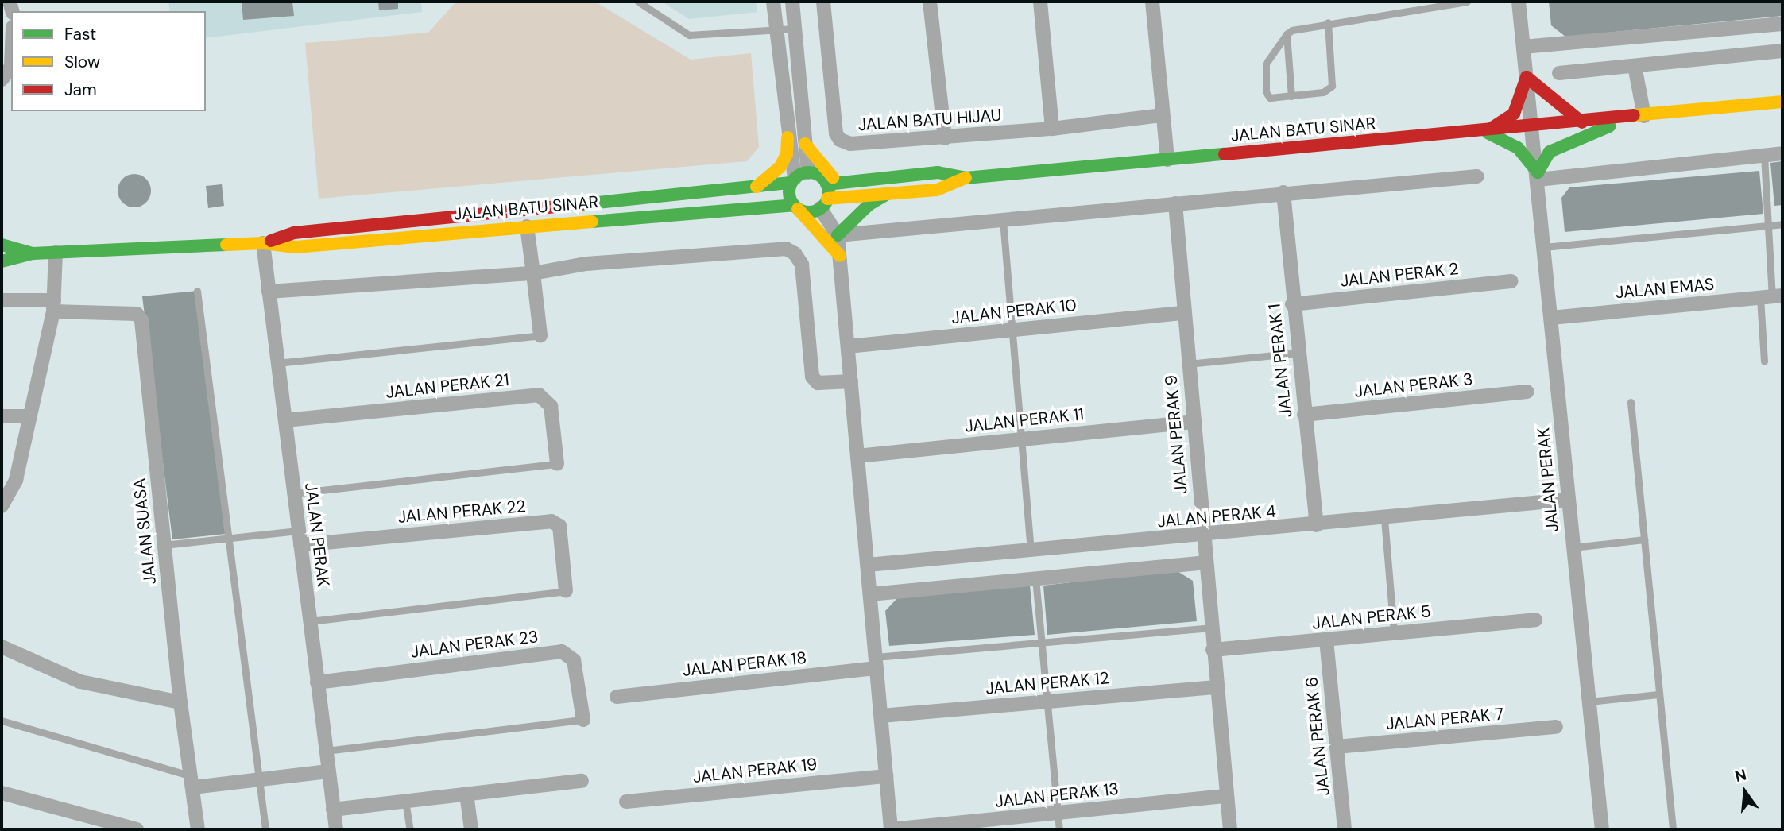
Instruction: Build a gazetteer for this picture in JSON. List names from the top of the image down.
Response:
{
  "streets": {
    "street": [
      "JALAN BATU HIJAU",
      "JALAN BATU SINAR",
      "JALAN PERAK 2",
      "JALAN EMAS",
      "JALAN PERAK 10",
      "JALAN PERAK 1",
      "JALAN PERAK 3",
      "JALAN PERAK 21",
      "JALAN PERAK 11",
      "JALAN PERAK 9",
      "JALAN PERAK",
      "JALAN PERAK 22",
      "JALAN PERAK 4",
      "JALAN SUASA",
      "JALAN PERAK 5",
      "JALAN PERAK 23",
      "JALAN PERAK 18",
      "JALAN PERAK 12",
      "JALAN PERAK 7",
      "JALAN PERAK 6",
      "JALAN PERAK 19",
      "JALAN PERAK 13"
    ]
  },
  "crossings": [
    ["JALAN BATU SINAR", "JALAN PERAK"],
    ["JALAN PERAK 2", "JALAN PERAK 1"],
    ["JALAN EMAS", "JALAN PERAK"],
    ["JALAN PERAK 10", "JALAN PERAK 9"],
    ["JALAN PERAK 1", "JALAN PERAK 3"],
    ["JALAN PERAK 1", "JALAN PERAK 4"],
    ["JALAN PERAK 21", "JALAN PERAK"],
    ["JALAN PERAK 11", "JALAN PERAK 9"],
    ["JALAN PERAK 9", "JALAN PERAK 4"],
    ["JALAN PERAK 9", "JALAN PERAK 5"],
    ["JALAN PERAK 9", "JALAN PERAK 12"],
    ["JALAN PERAK 9", "JALAN PERAK 13"],
    ["JALAN PERAK", "JALAN PERAK 22"],
    ["JALAN PERAK", "JALAN PERAK 4"],
    ["JALAN PERAK", "JALAN PERAK 23"],
    ["JALAN PERAK 5", "JALAN PERAK 6"],
    ["JALAN PERAK 7", "JALAN PERAK 6"]
  ],
  "legend": ["Fast", "Slow", "Jam"],
  "north": "top"
}
